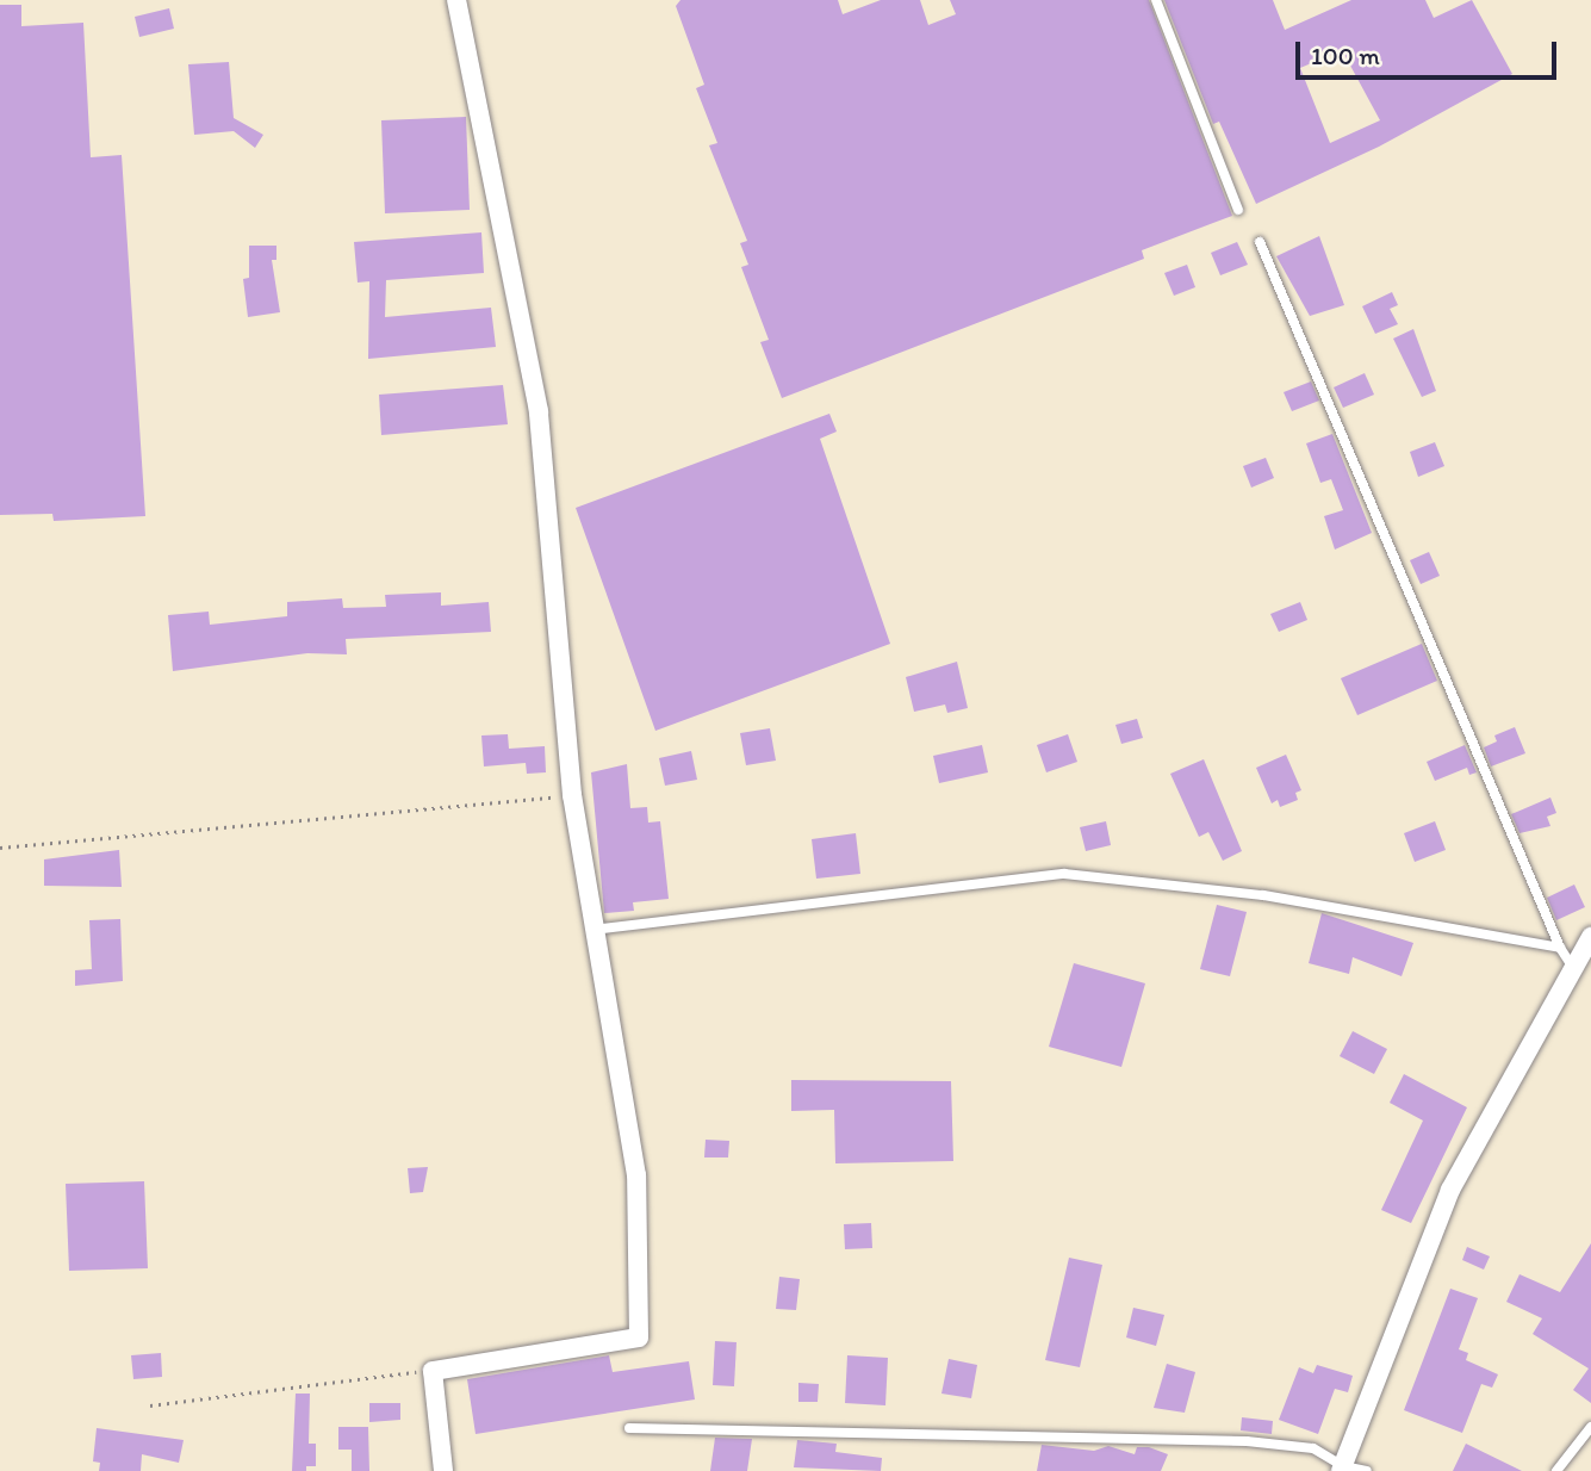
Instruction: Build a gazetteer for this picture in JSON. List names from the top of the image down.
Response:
{
  "scale_bar": "100 m"
}
